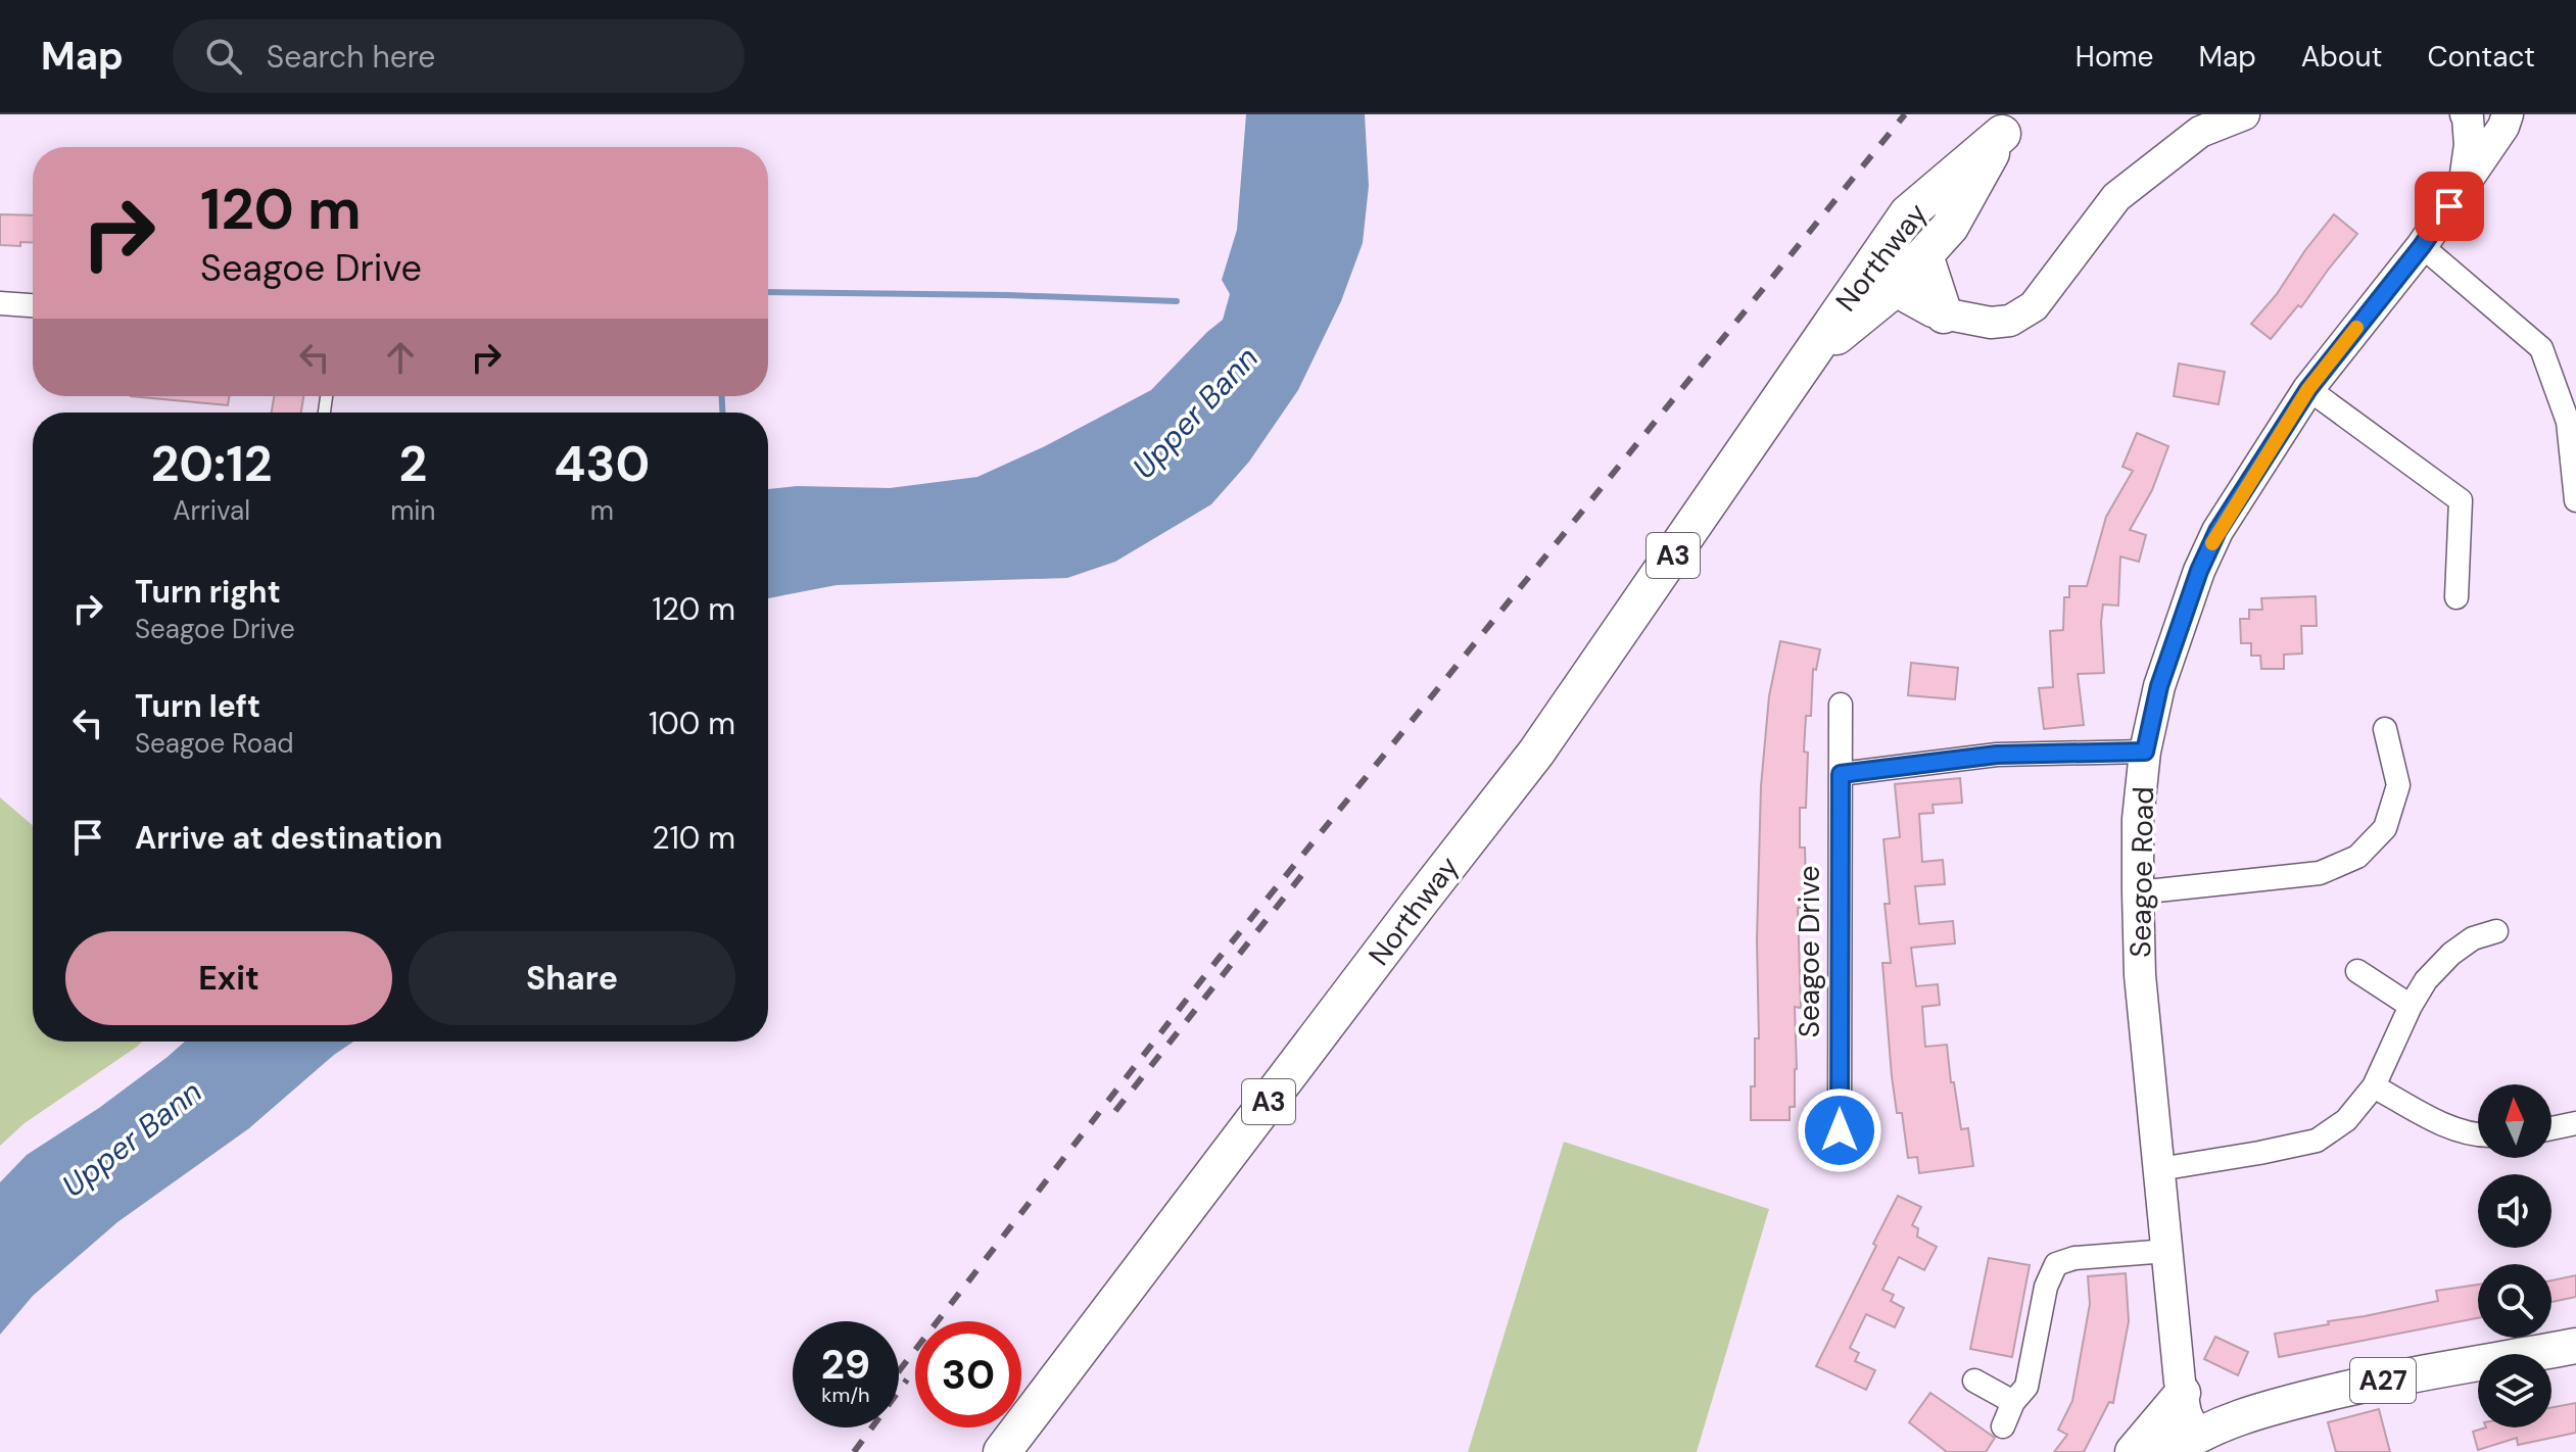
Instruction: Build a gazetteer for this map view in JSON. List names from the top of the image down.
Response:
{
  "streets": {
    "highway": ["Northway", "A3"],
    "main road": ["Seagoe Road", "A27"],
    "street": ["Seagoe Drive"]
  },
  "crossings": [
    ["Seagoe Road", "A27"]
  ],
  "water": ["Upper Bann"],
  "north": "top",
  "page": {
    "header": "Map",
    "search": "Search here",
    "nav": [
      "Home",
      "Map",
      "About",
      "Contact"
    ],
    "turn": ["120 m", "Seagoe Drive"],
    "eta": [
      "20:12",
      "Arrival",
      "2",
      "min",
      "430",
      "m"
    ],
    "list": [
      {
        "name": "Turn right",
        "note": "Seagoe Drive",
        "value": "120 m"
      },
      {
        "name": "Turn left",
        "note": "Seagoe Road",
        "value": "100 m"
      },
      {
        "name": "Arrive at destination",
        "value": "210 m"
      }
    ],
    "buttons": ["Exit", "Share"],
    "speed": "29 km/h",
    "limit": "30"
  }
}
